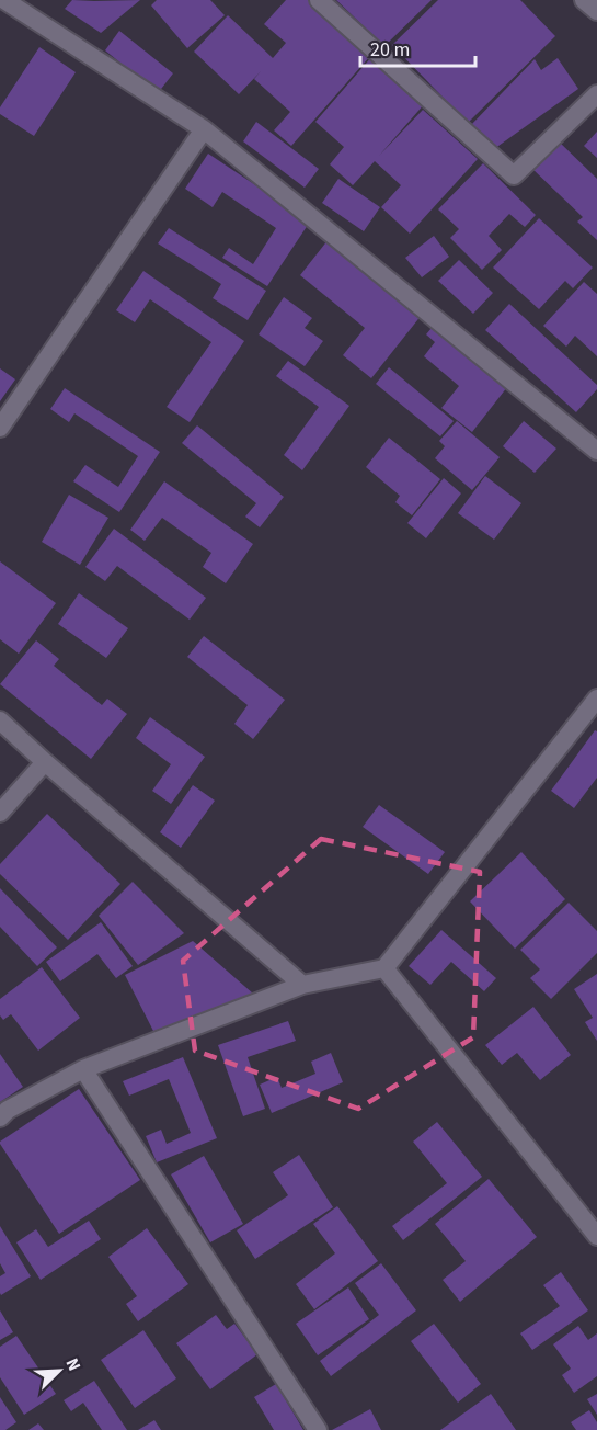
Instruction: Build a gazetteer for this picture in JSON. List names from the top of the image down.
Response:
{
  "scale_bar": "20 m",
  "north": "top right"
}
